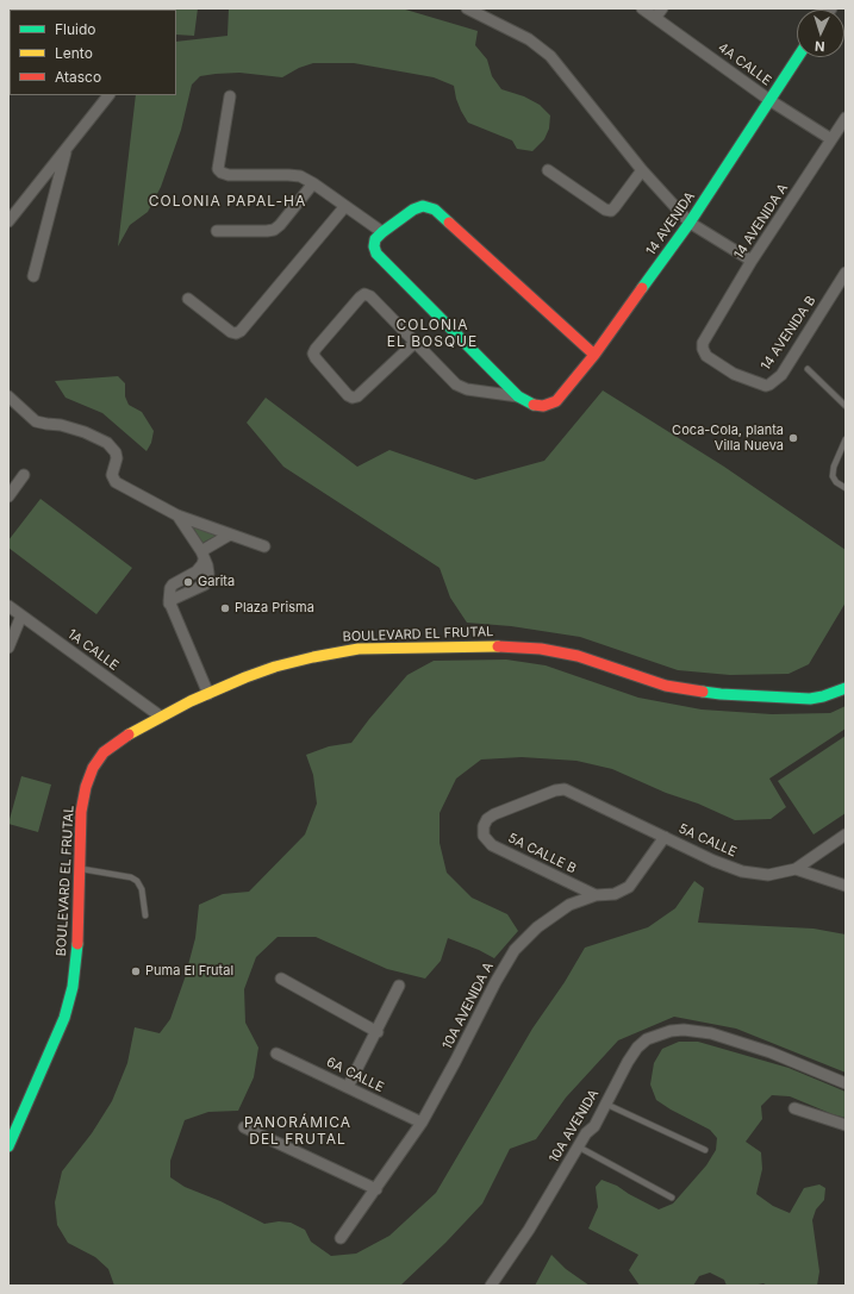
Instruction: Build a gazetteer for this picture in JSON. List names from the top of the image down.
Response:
{
  "streets": {
    "main road": ["14 AVENIDA", "BOULEVARD EL FRUTAL"],
    "street": [
      "4A CALLE",
      "14 AVENIDA A",
      "14 AVENIDA B",
      "1A CALLE",
      "5A CALLE",
      "5A CALLE B",
      "10A AVENIDA A",
      "6A CALLE",
      "10A AVENIDA"
    ]
  },
  "crossings": [
    ["4A CALLE", "14 AVENIDA A"],
    ["4A CALLE", "14 AVENIDA"],
    ["14 AVENIDA A", "14 AVENIDA B"],
    ["BOULEVARD EL FRUTAL", "1A CALLE"],
    ["5A CALLE", "5A CALLE B"],
    ["5A CALLE", "10A AVENIDA A"],
    ["5A CALLE B", "10A AVENIDA A"],
    ["10A AVENIDA A", "6A CALLE"]
  ],
  "districts": ["COLONIA PAPAL-HA", "COLONIA EL BOSQUE", "PANORÁMICA DEL FRUTAL"],
  "places": [
    "Coca-Cola, planta Villa Nueva",
    "Garita",
    "Plaza Prisma",
    "Puma El Frutal"
  ],
  "legend": ["Fluido", "Lento", "Atasco"],
  "north": "bottom"
}
